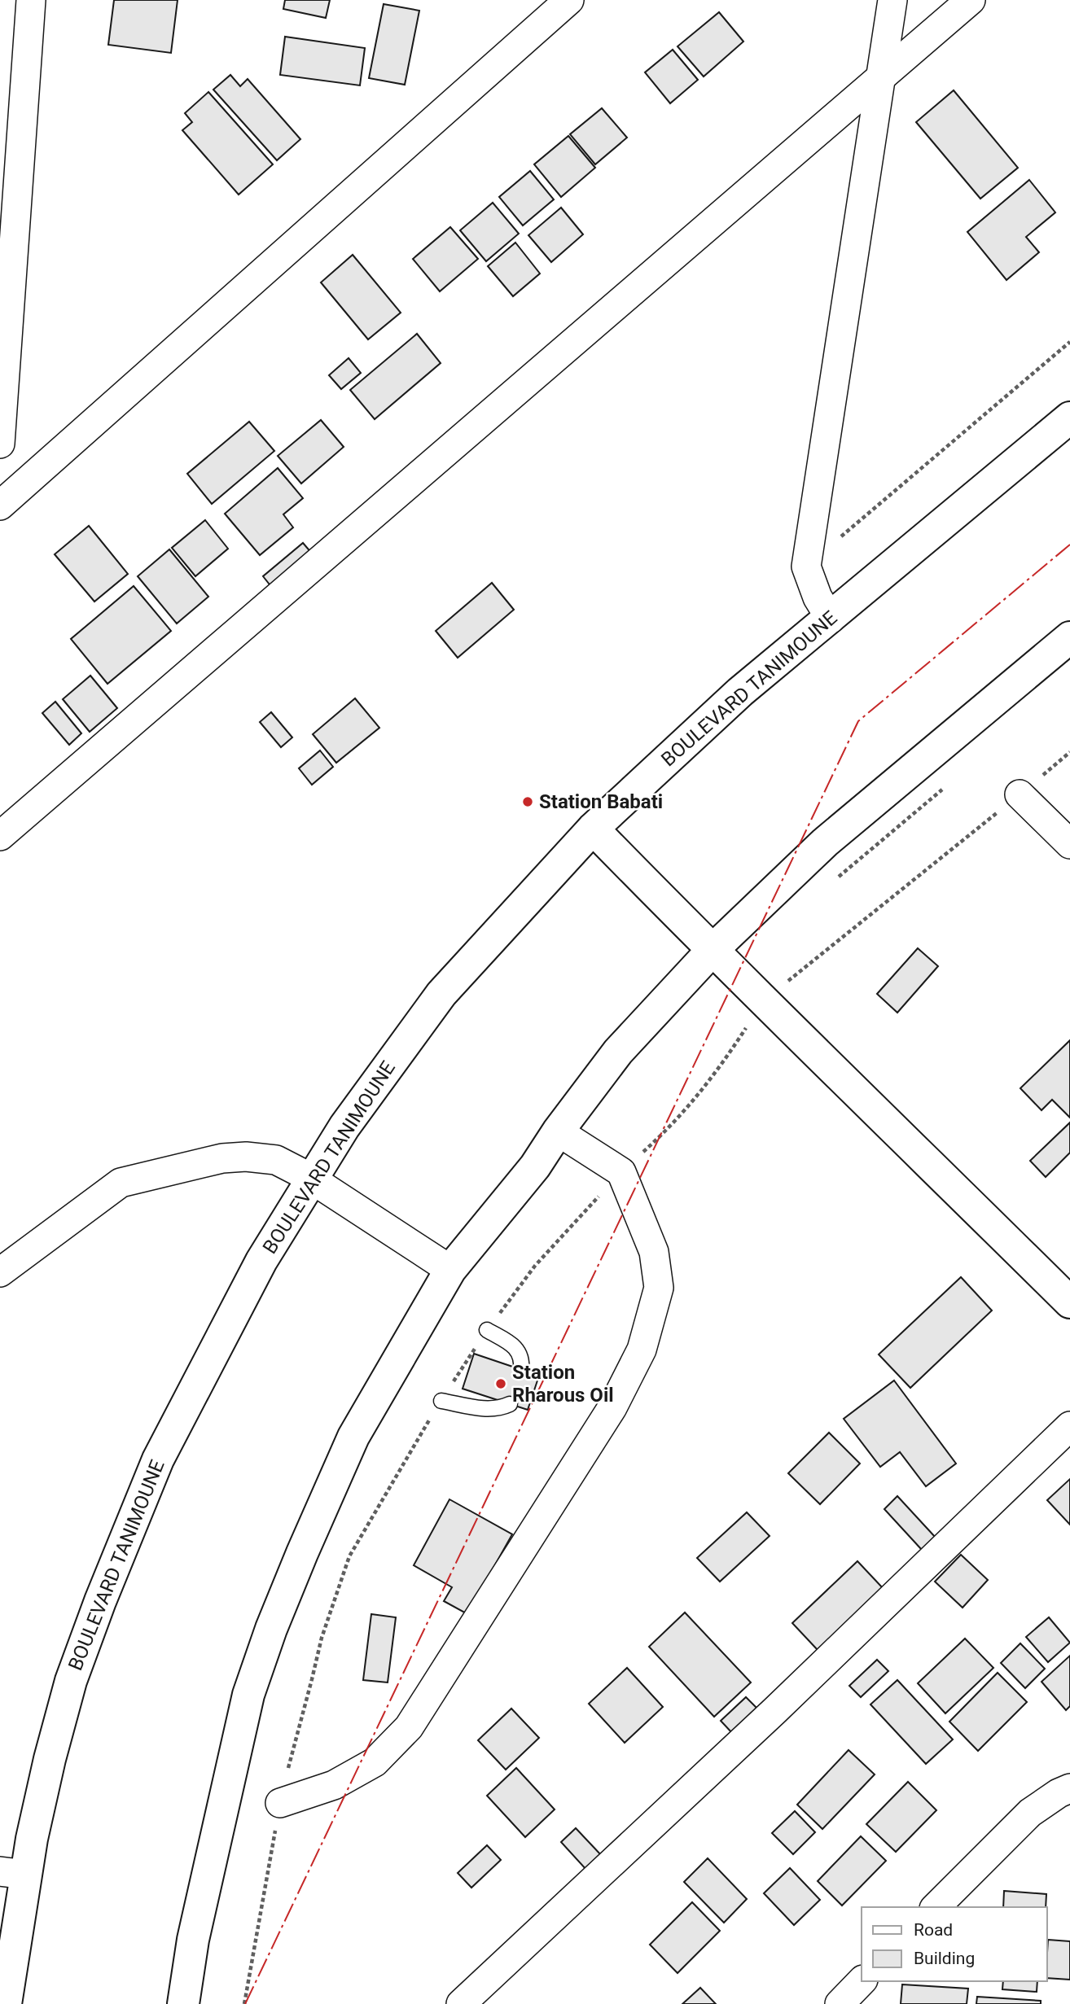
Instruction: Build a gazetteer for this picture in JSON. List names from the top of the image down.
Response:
{
  "streets": {
    "main road": ["BOULEVARD TANIMOUNE"]
  },
  "places": ["Station Babati", "Station Rharous Oil"],
  "legend": ["Road", "Building"]
}
